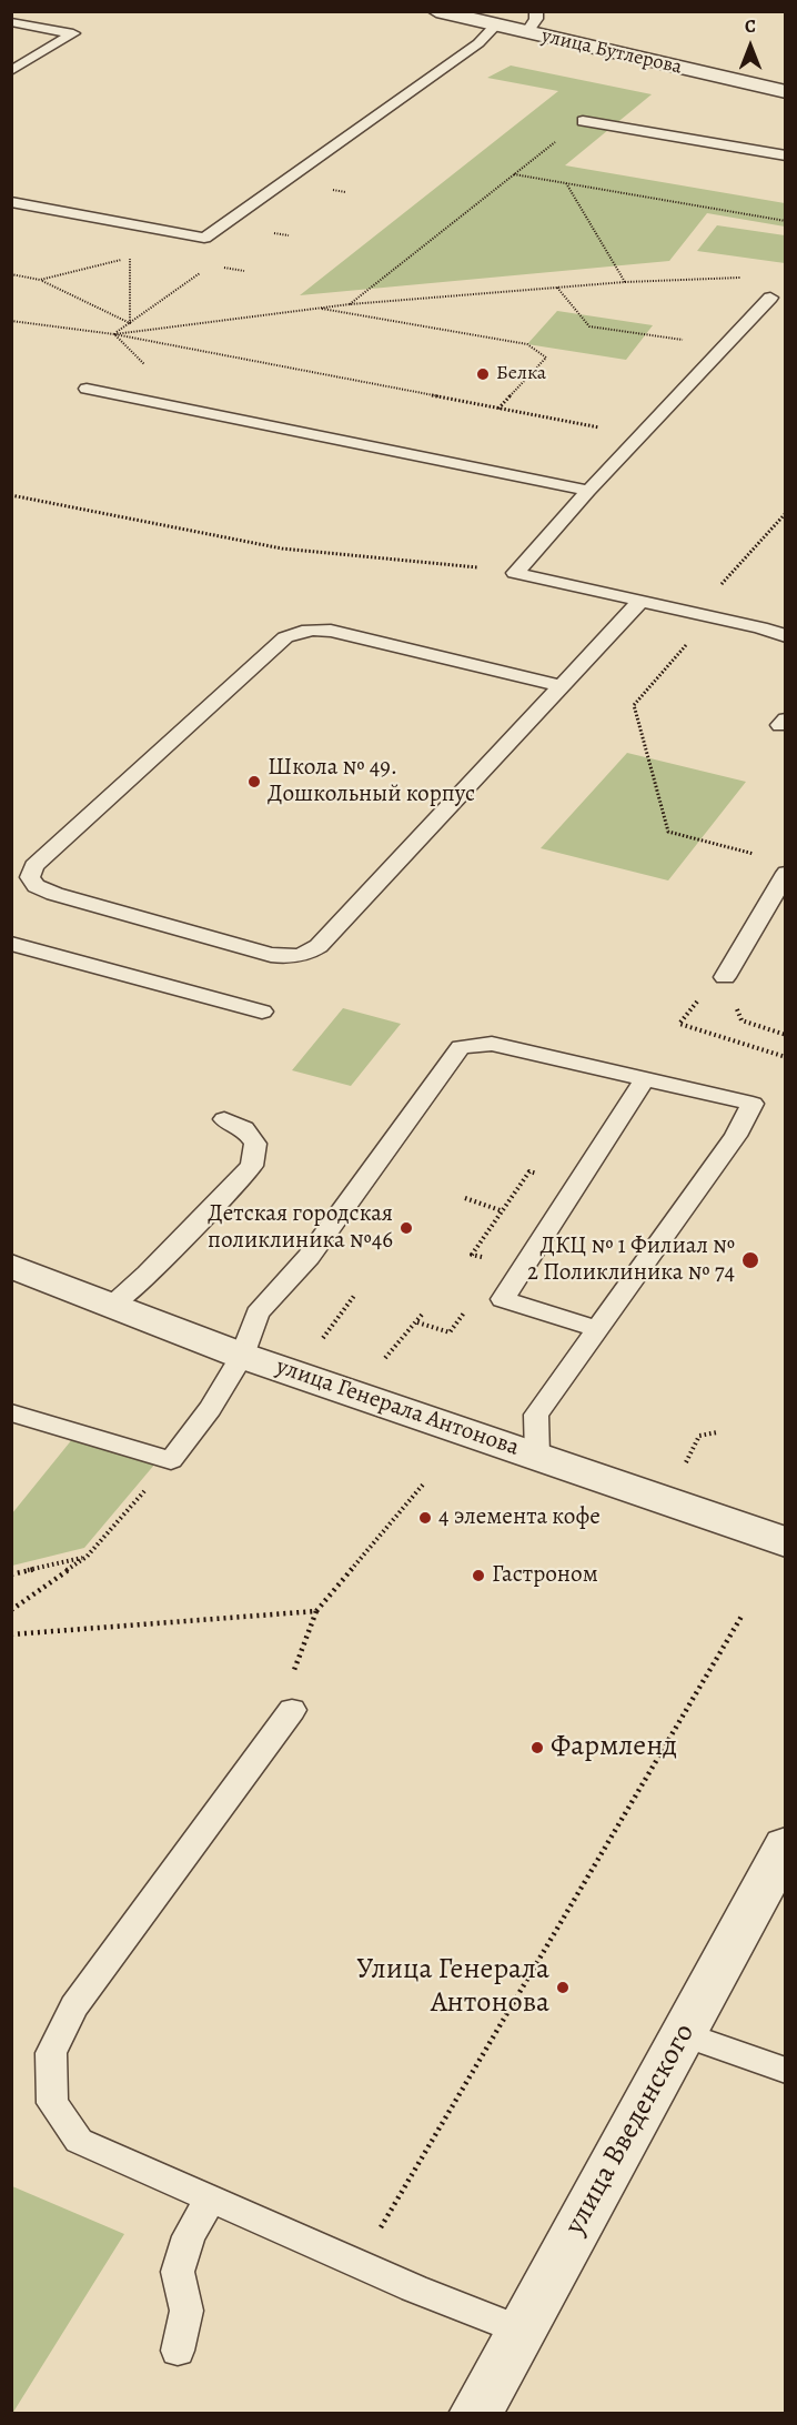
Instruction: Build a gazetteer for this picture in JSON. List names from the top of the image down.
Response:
{
  "streets": {
    "street": ["улица Бутлерова", "улица Генерала Антонова", "улица Введенского"]
  },
  "places": [
    "Белка",
    "Школа № 49. Дошкольный корпус",
    "Детская городская поликлиника №46",
    "ДКЦ № 1 Филиал № 2 Поликлиника № 74",
    "4 элемента кофе",
    "Гастроном",
    "Фармленд",
    "Улица Генерала Антонова"
  ],
  "north": "top"
}
